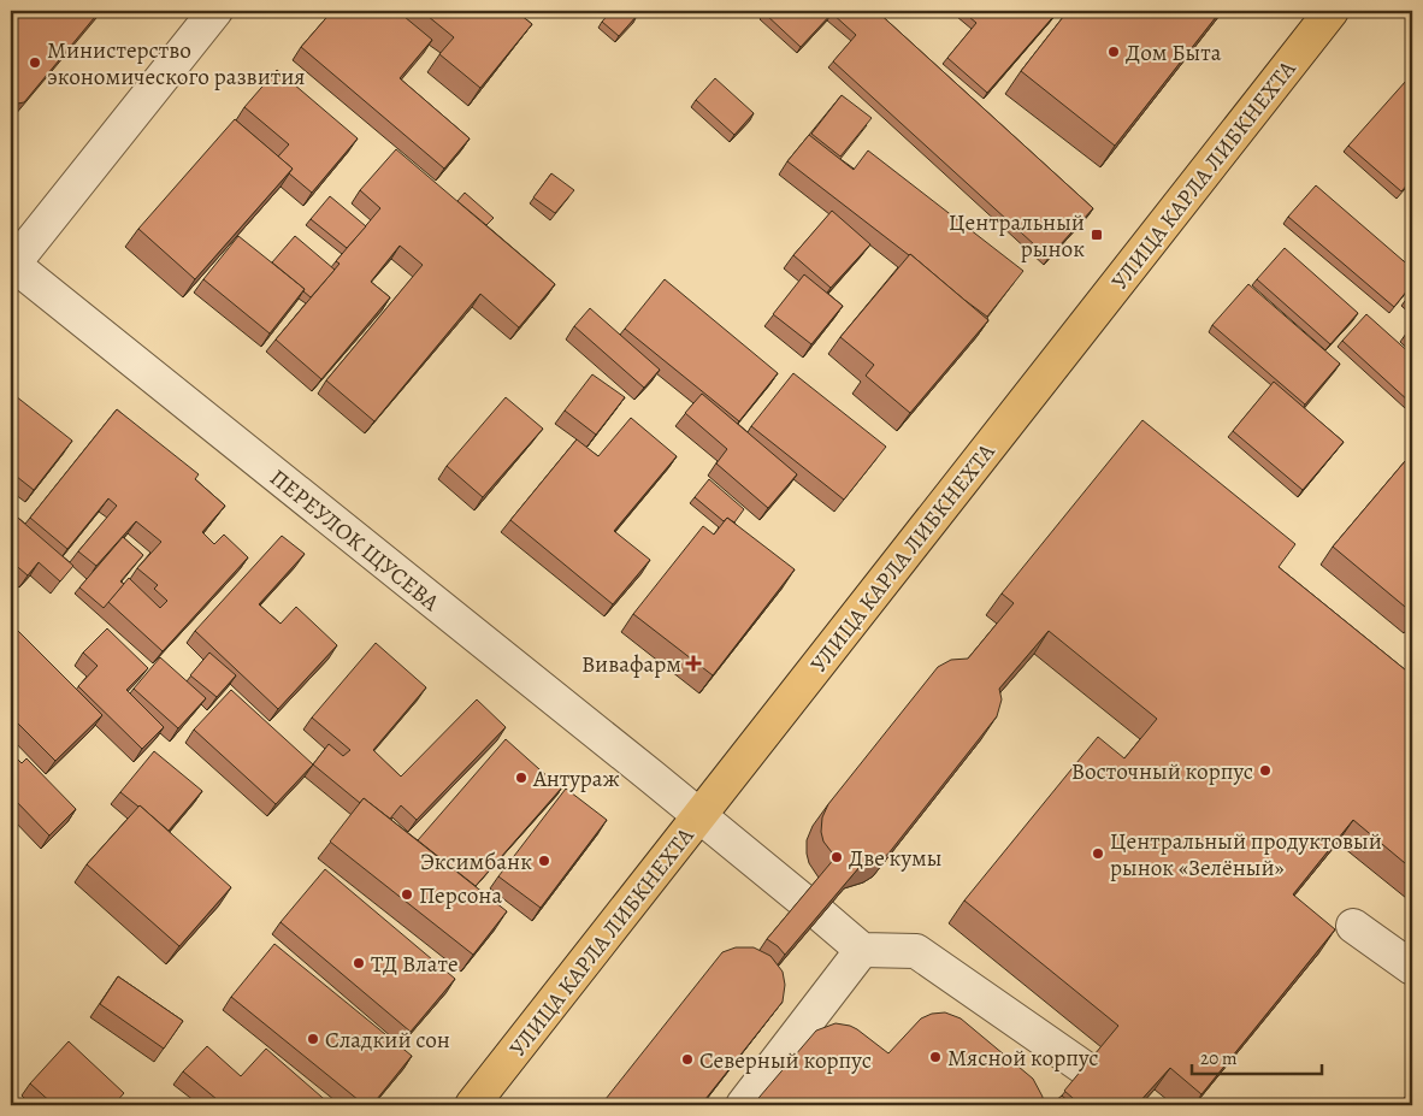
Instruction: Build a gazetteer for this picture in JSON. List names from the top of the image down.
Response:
{
  "streets": {
    "main road": ["УЛИЦА КАРЛА ЛИБКНЕХТА"],
    "street": ["ПЕРЕУЛОК ЩУСЕВА"]
  },
  "crossings": [
    ["УЛИЦА КАРЛА ЛИБКНЕХТА", "ПЕРЕУЛОК ЩУСЕВА"]
  ],
  "places": {
    "other": [
      "Дом Быта",
      "Министерство экономического развития",
      "Восточный корпус",
      "Антураж",
      "Центральный продуктовый рынок «Зелёный»",
      "Две кумы",
      "Эксимбанк",
      "Персона",
      "ТД Влате",
      "Сладкий сон",
      "Мясной корпус",
      "Северный корпус"
    ],
    "transit": ["Центральный рынок"],
    "health": ["Вивафарм"]
  },
  "scale_bar": "20 m"
}
